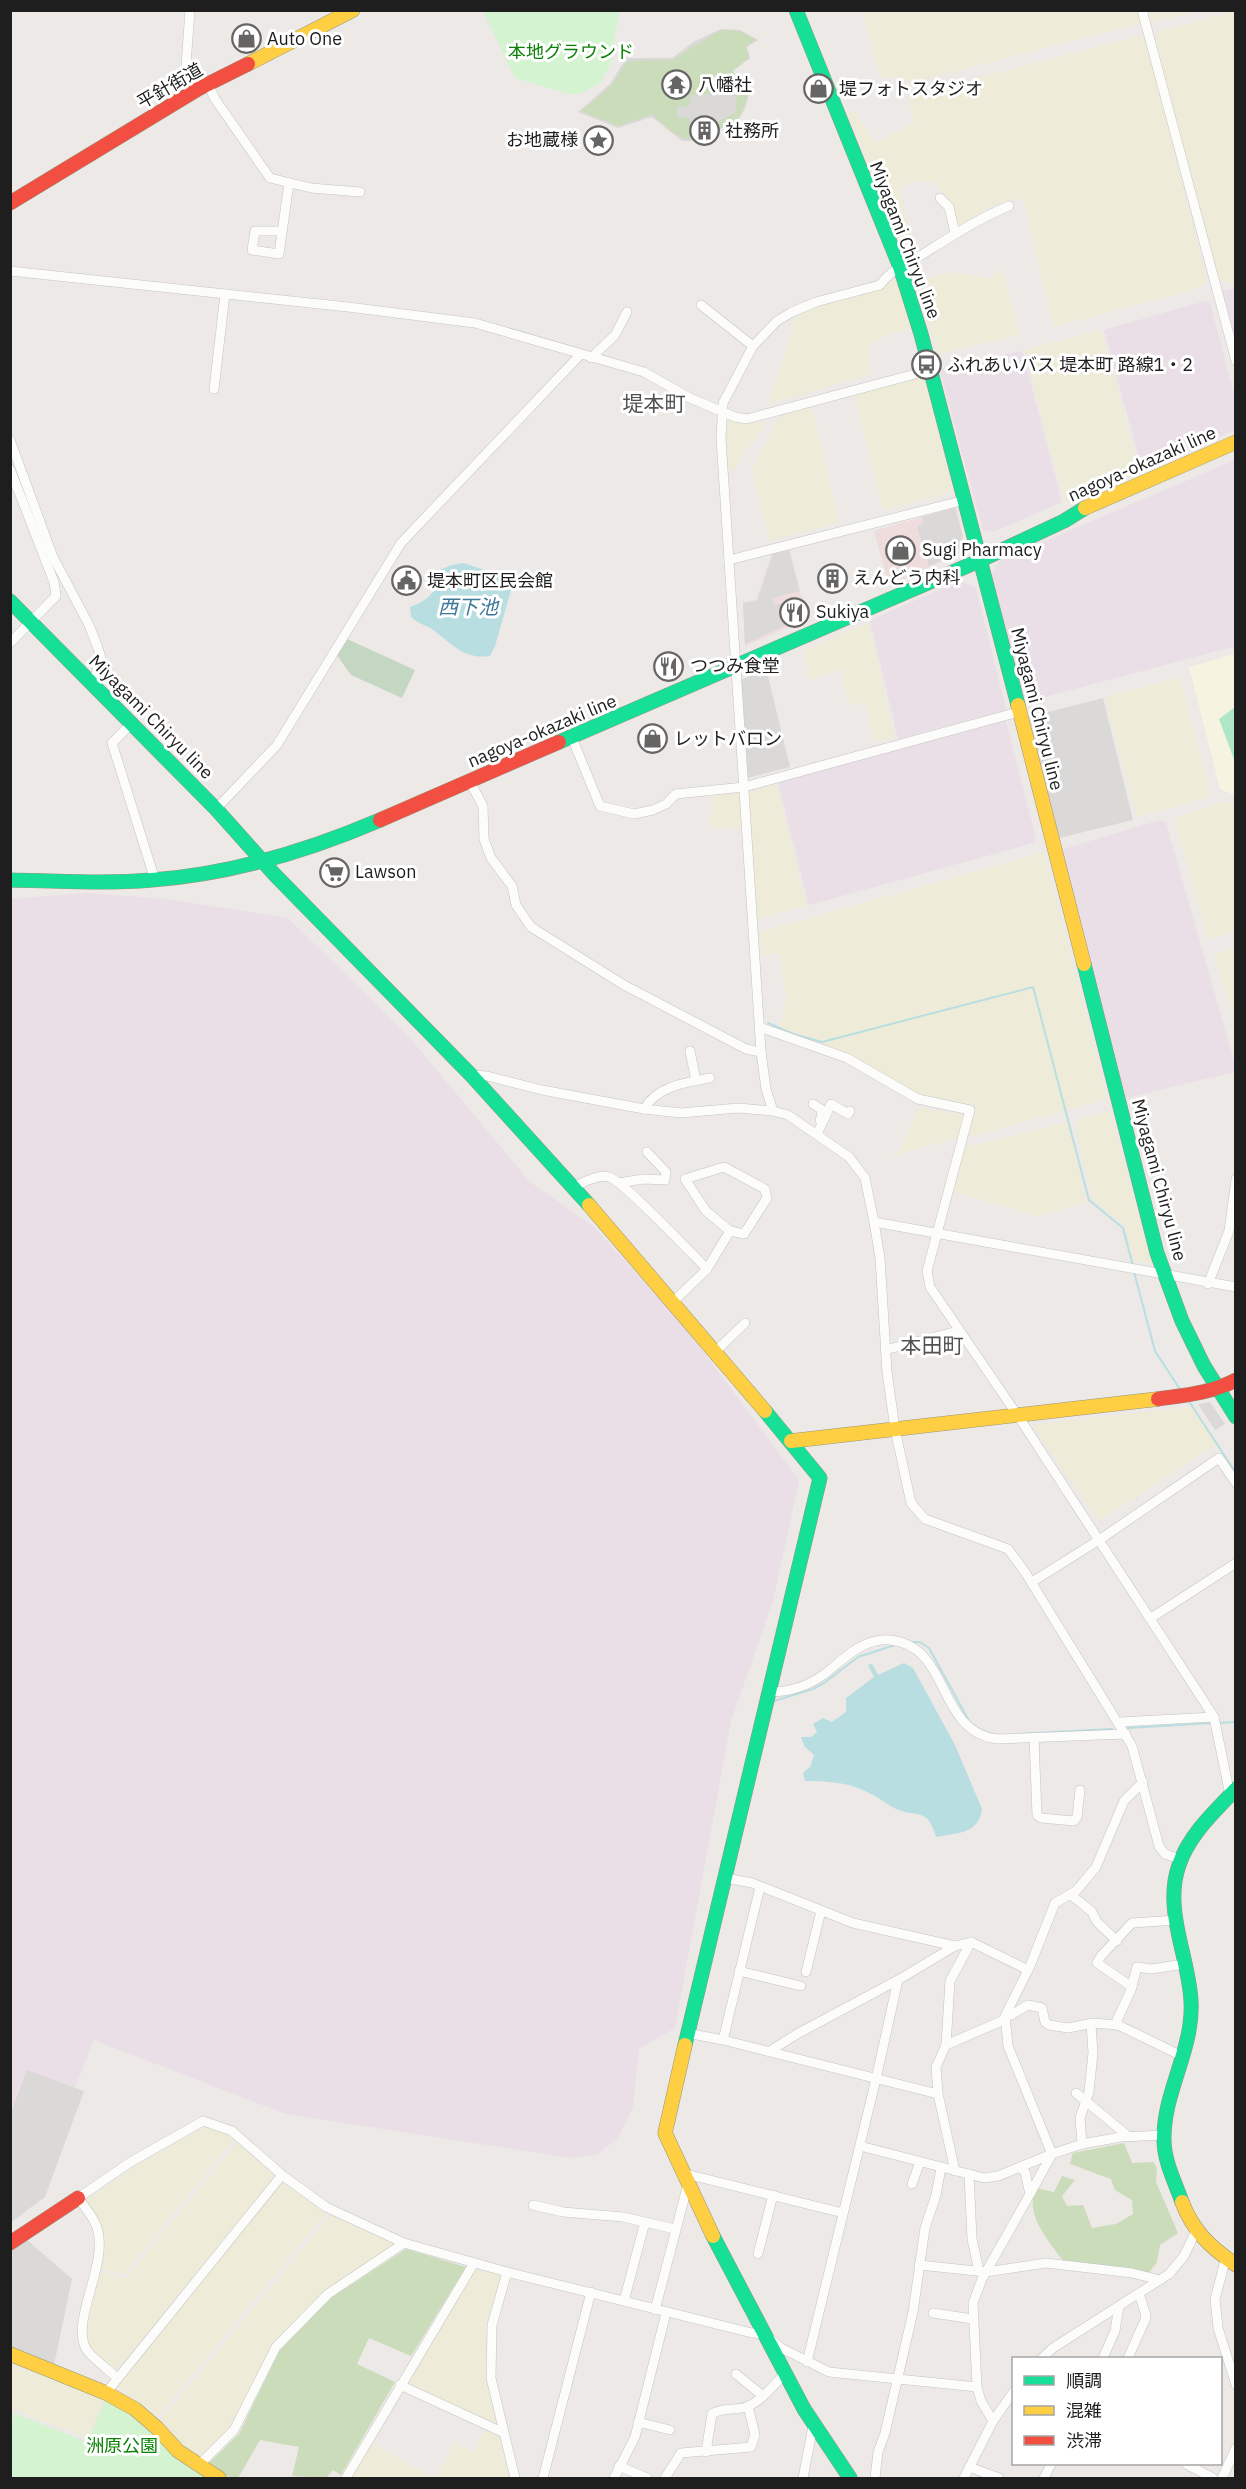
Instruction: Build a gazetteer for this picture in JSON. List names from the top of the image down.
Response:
{
  "streets": {
    "street": ["平針街道", "Miyagami Chiryu line", "nagoya-okazaki line"]
  },
  "crossings": [
    ["Miyagami Chiryu line", "nagoya-okazaki line"]
  ],
  "districts": ["堤本町", "本田町"],
  "water": ["西下池"],
  "parks": ["本地グラウンド", "洲原公園"],
  "places": {
    "shop": [
      "Auto One",
      "堤フォトスタジオ",
      "Sugi Pharmacy",
      "レットバロン"
    ],
    "temple": ["八幡社"],
    "building": ["社務所", "えんどう内科"],
    "place": ["お地蔵様"],
    "bus stop": ["ふれあいバス 堤本町 路線1・2"],
    "public building": ["堤本町区民会館"],
    "restaurant": ["Sukiya", "つつみ食堂"],
    "supermarket": ["Lawson"]
  },
  "legend": ["順調", "混雑", "渋滞"]
}
